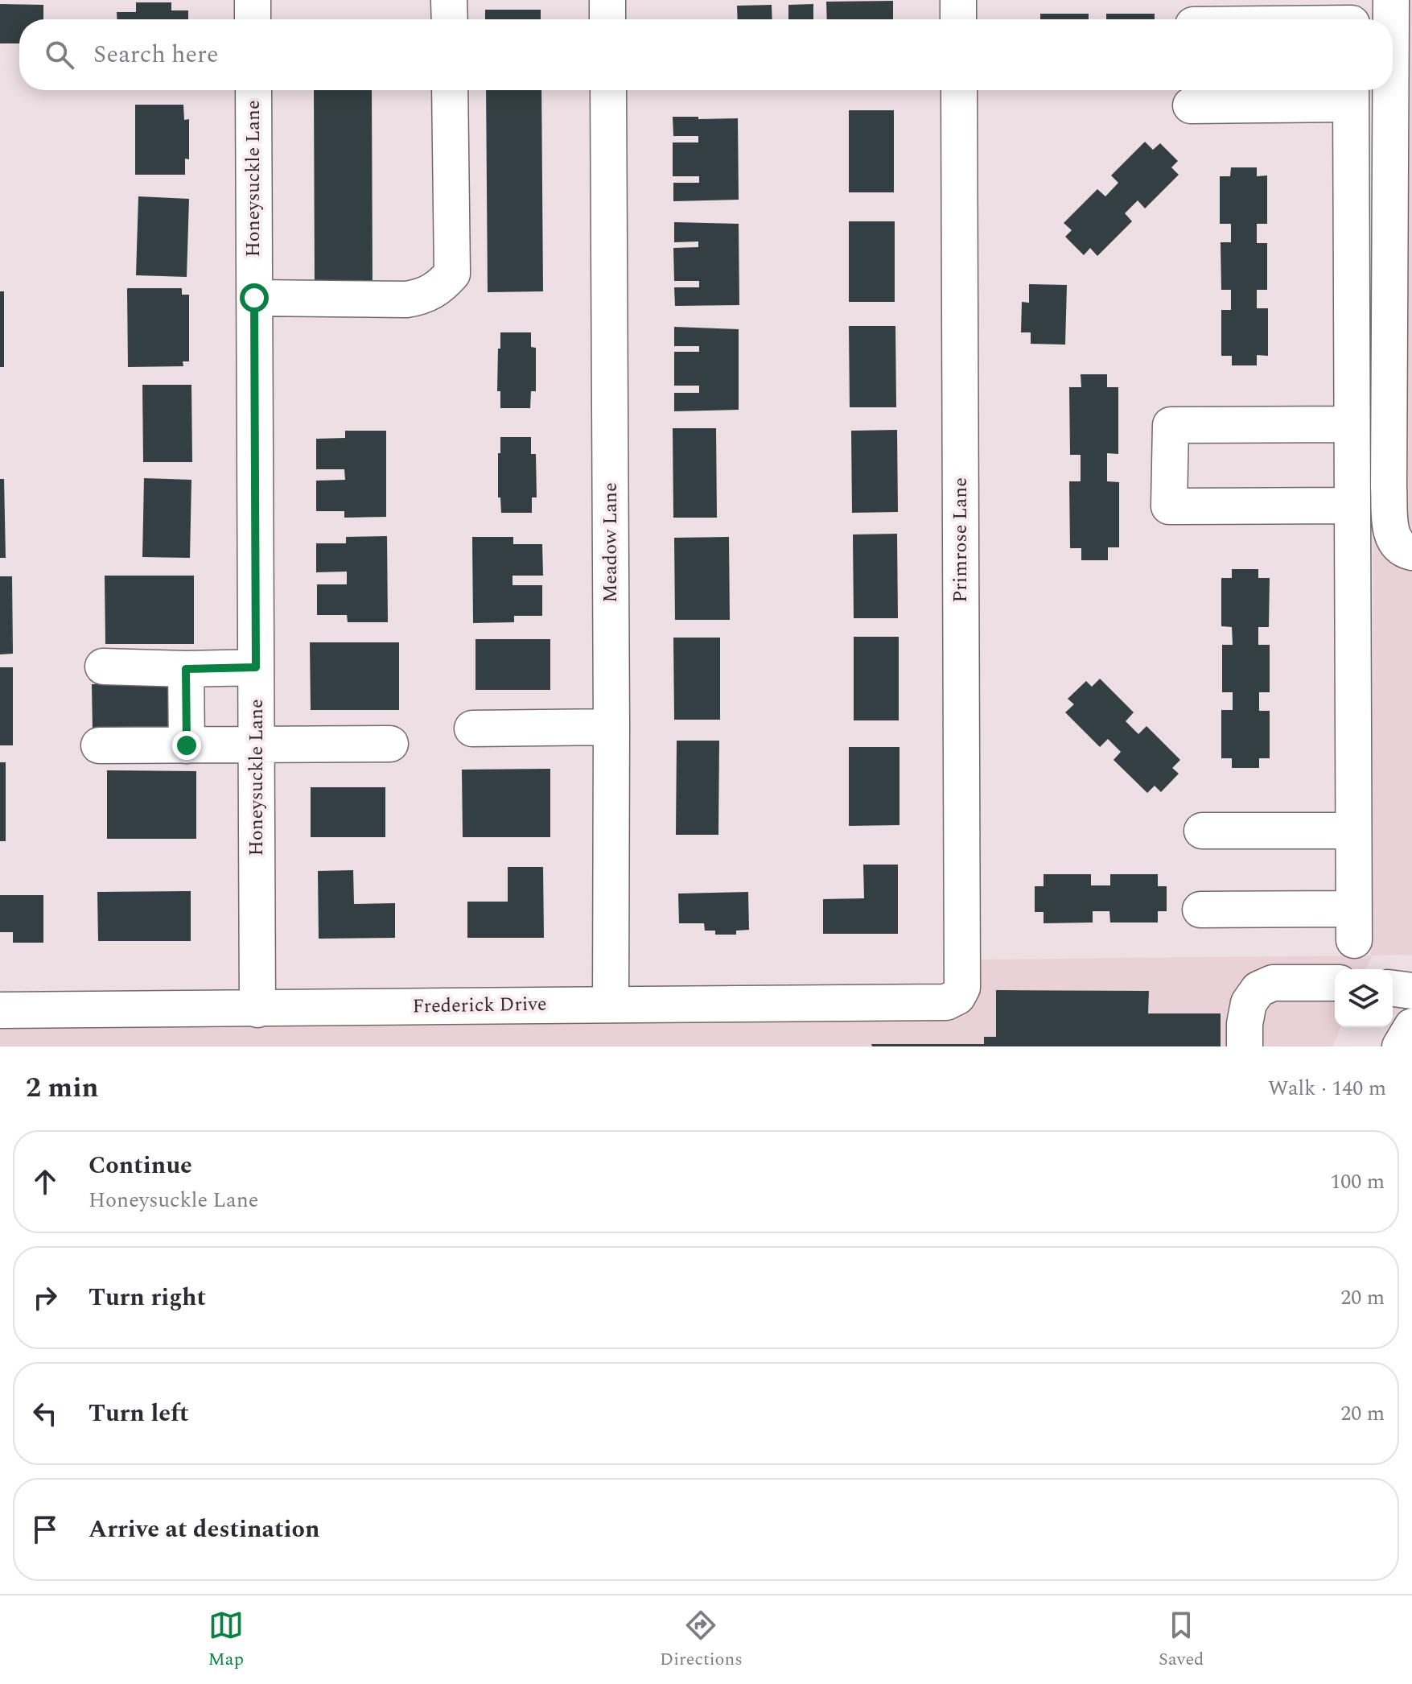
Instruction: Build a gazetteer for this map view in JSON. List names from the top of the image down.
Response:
{
  "streets": {
    "street": [
      "Honeysuckle Lane",
      "Primrose Lane",
      "Meadow Lane",
      "Frederick Drive"
    ]
  },
  "crossings": [
    ["Honeysuckle Lane", "Frederick Drive"],
    ["Primrose Lane", "Frederick Drive"],
    ["Meadow Lane", "Frederick Drive"]
  ],
  "page": {
    "search": "Search here",
    "heading": ["2 min", "Walk · 140 m"],
    "list": [
      ["Continue", "Honeysuckle Lane", "100 m"],
      ["Turn right", "20 m"],
      ["Turn left", "20 m"],
      "Arrive at destination"
    ],
    "nav": ["Map", "Directions", "Saved"]
  }
}
